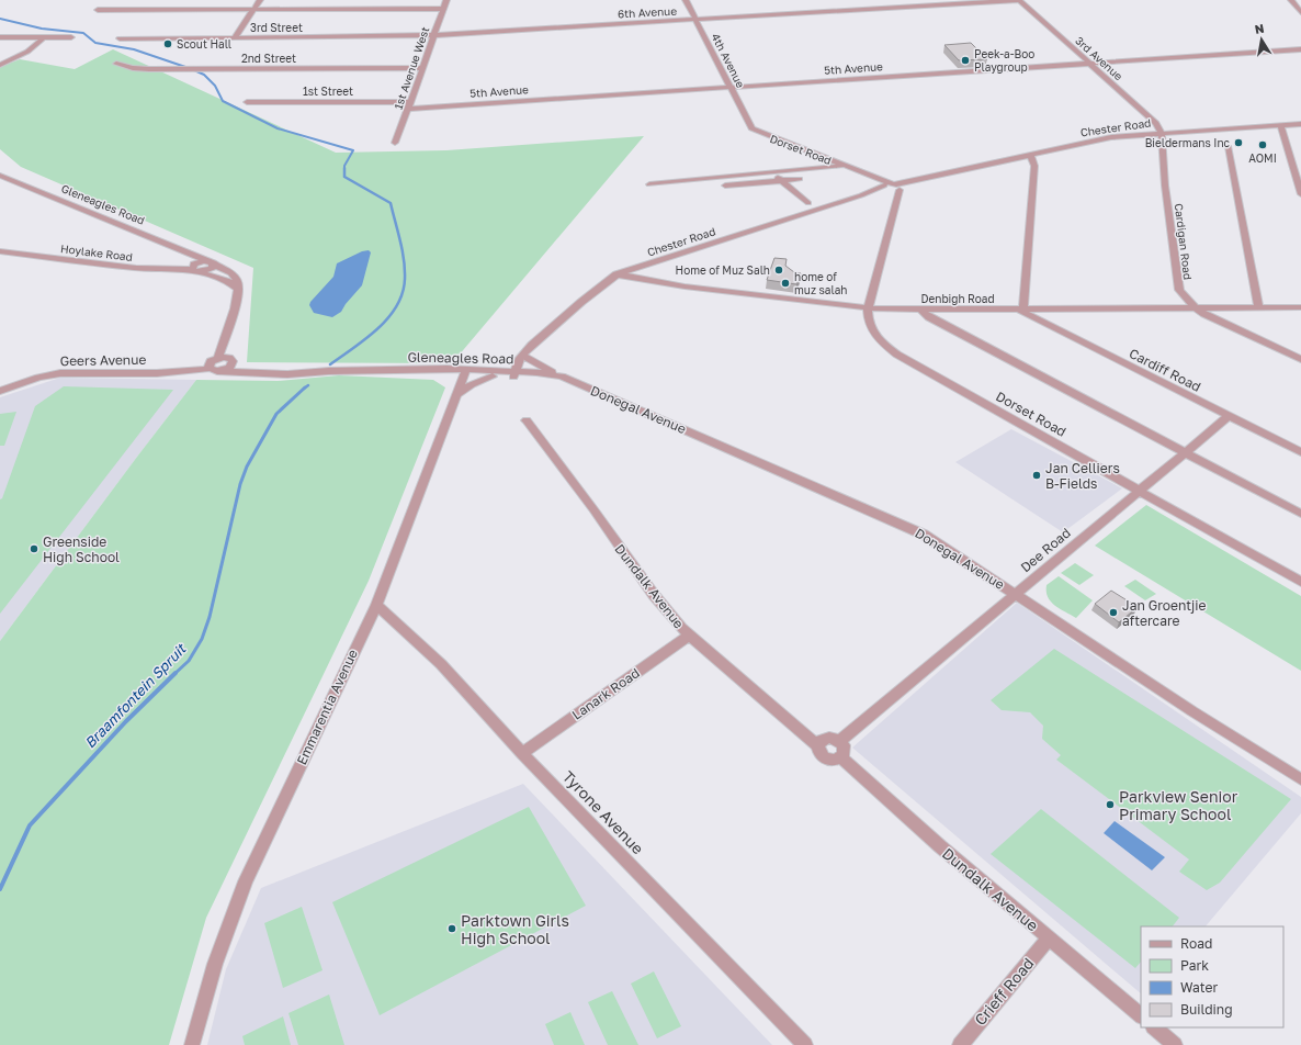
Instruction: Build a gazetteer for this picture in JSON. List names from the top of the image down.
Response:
{
  "streets": {
    "street": [
      "6th Avenue",
      "3rd Street",
      "2nd Street",
      "3rd Avenue",
      "4th Avenue",
      "1st Avenue West",
      "5th Avenue",
      "1st Street",
      "Chester Road",
      "Dorset Road",
      "Gleneagles Road",
      "Cardigan Road",
      "Hoylake Road",
      "Denbigh Road",
      "Geers Avenue",
      "Cardiff Road",
      "Donegal Avenue",
      "Dee Road",
      "Dundalk Avenue",
      "Lanark Road",
      "Emmarentia Avenue",
      "Tyrone Avenue",
      "Crieff Road"
    ]
  },
  "crossings": [
    ["6th Avenue", "3rd Street"],
    ["6th Avenue", "3rd Avenue"],
    ["6th Avenue", "4th Avenue"],
    ["6th Avenue", "1st Avenue West"],
    ["3rd Street", "1st Avenue West"],
    ["2nd Street", "1st Avenue West"],
    ["3rd Avenue", "5th Avenue"],
    ["3rd Avenue", "Chester Road"],
    ["3rd Avenue", "Cardigan Road"],
    ["4th Avenue", "5th Avenue"],
    ["4th Avenue", "Dorset Road"],
    ["1st Avenue West", "5th Avenue"],
    ["1st Avenue West", "1st Street"],
    ["5th Avenue", "1st Street"],
    ["Chester Road", "Dorset Road"],
    ["Chester Road", "Gleneagles Road"],
    ["Chester Road", "Cardigan Road"],
    ["Chester Road", "Denbigh Road"],
    ["Chester Road", "Donegal Avenue"],
    ["Dorset Road", "Denbigh Road"],
    ["Dorset Road", "Dee Road"],
    ["Gleneagles Road", "Geers Avenue"],
    ["Gleneagles Road", "Donegal Avenue"],
    ["Gleneagles Road", "Emmarentia Avenue"],
    ["Cardigan Road", "Denbigh Road"],
    ["Denbigh Road", "Cardiff Road"],
    ["Cardiff Road", "Dee Road"],
    ["Donegal Avenue", "Dee Road"],
    ["Dee Road", "Dundalk Avenue"],
    ["Dundalk Avenue", "Lanark Road"],
    ["Dundalk Avenue", "Crieff Road"],
    ["Lanark Road", "Tyrone Avenue"],
    ["Emmarentia Avenue", "Tyrone Avenue"]
  ],
  "water": ["Braamfontein Spruit"],
  "places": [
    "Scout Hall",
    "Peek-a-Boo Playgroup",
    "Bieldermans Inc",
    "AOMI",
    "Home of Muz Salh",
    "home of muz salah",
    "Jan Celliers B-Fields",
    "Greenside High School",
    "Jan Groentjie aftercare",
    "Parkview Senior Primary School",
    "Parktown Girls High School"
  ],
  "legend": [
    "Road",
    "Park",
    "Water",
    "Building"
  ],
  "north": "top"
}
